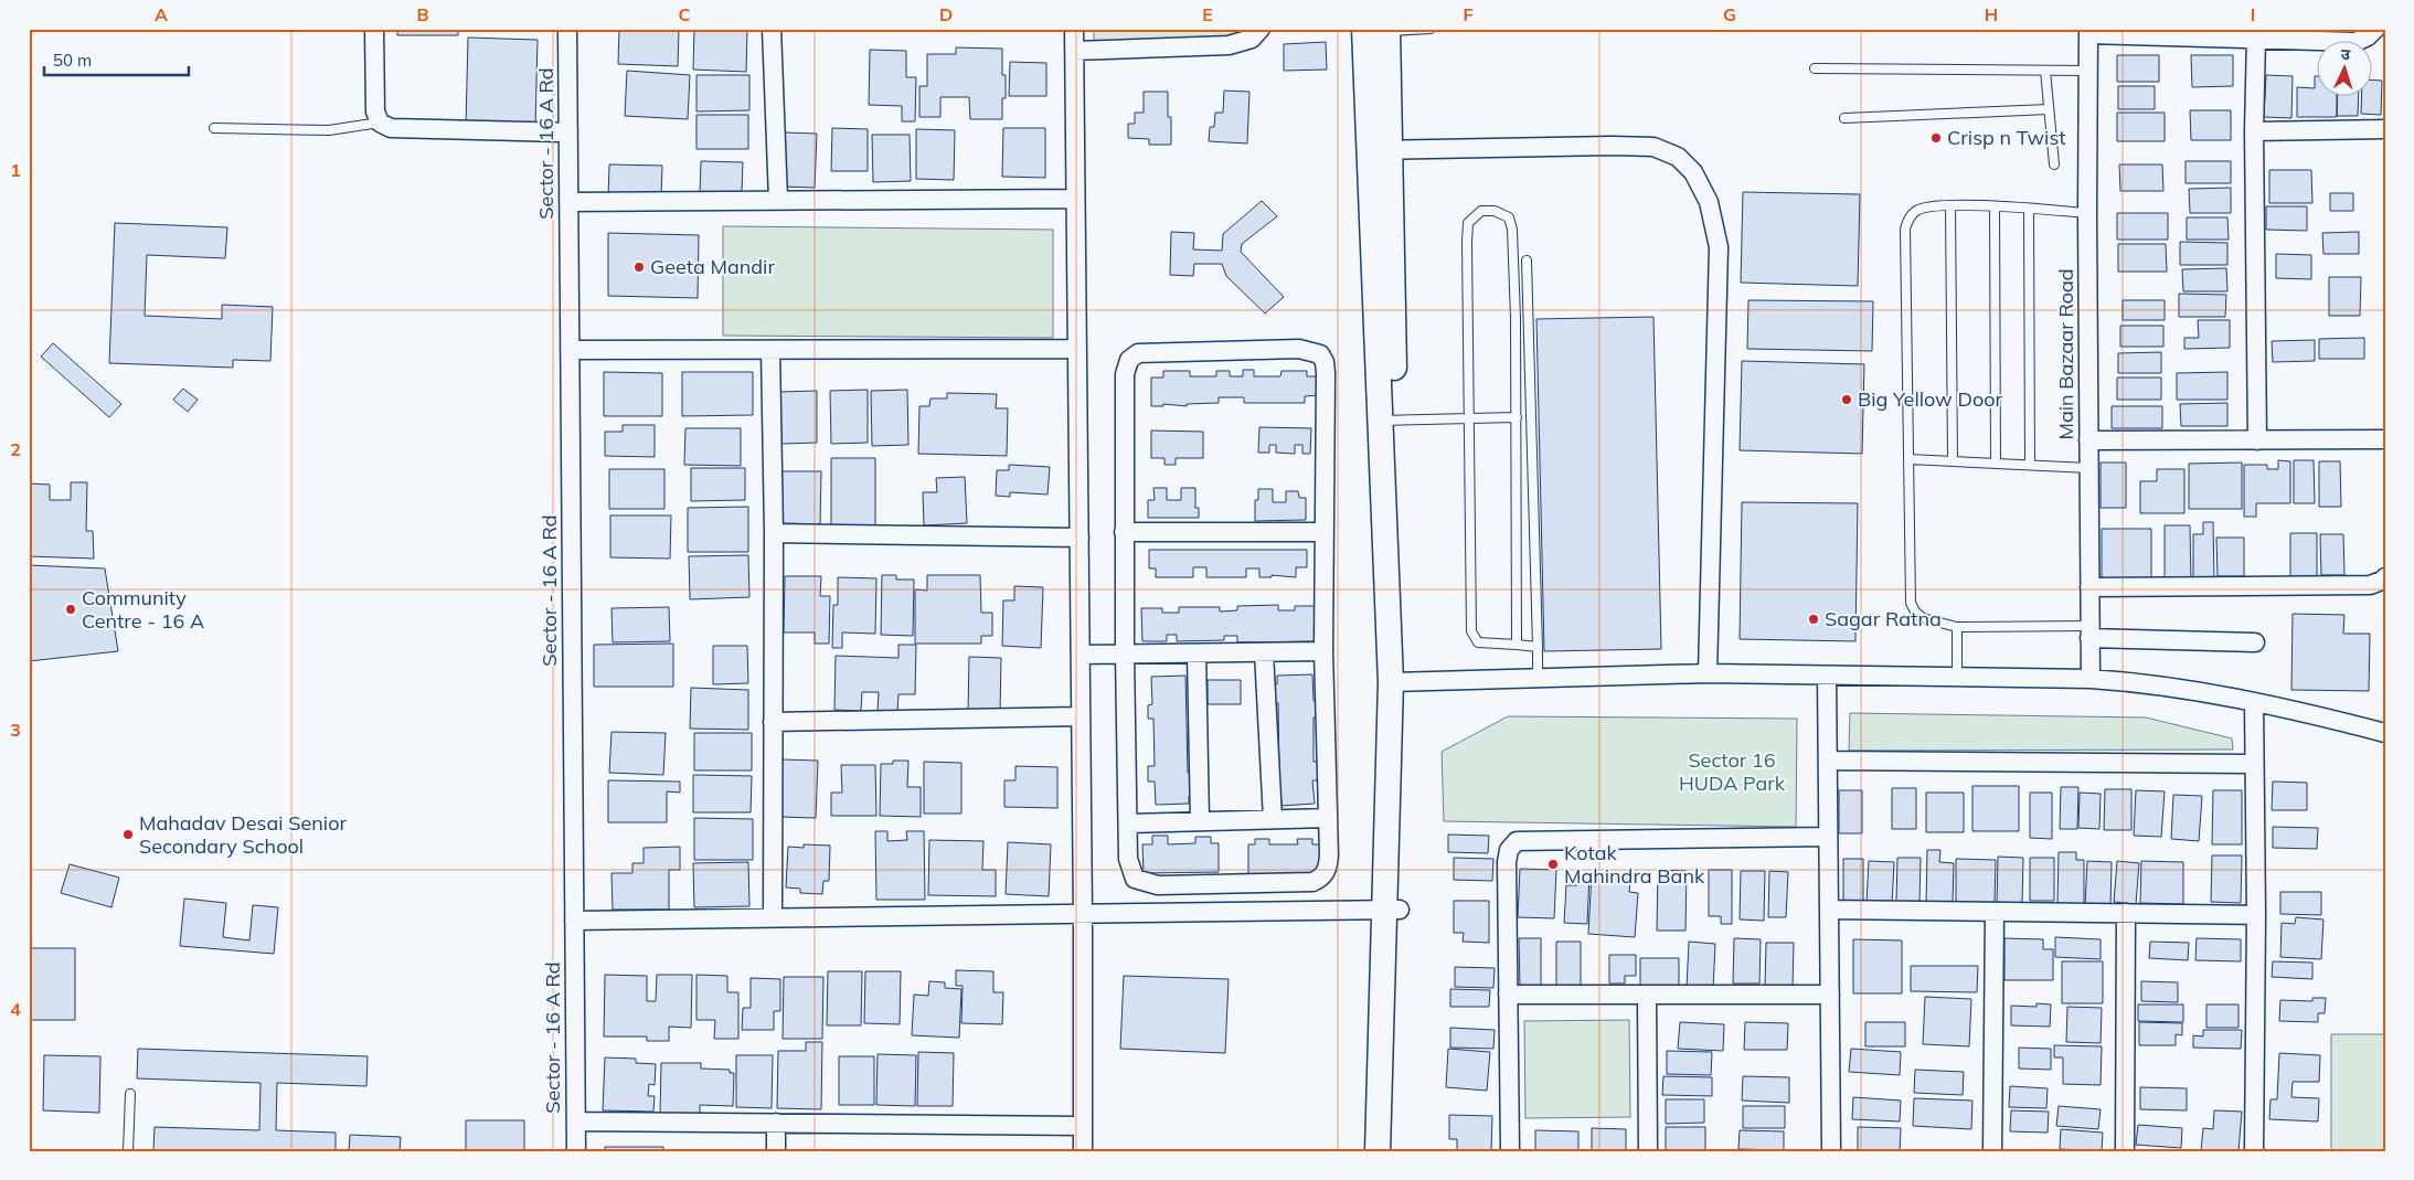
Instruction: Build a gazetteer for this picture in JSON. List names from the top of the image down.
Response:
{
  "streets": {
    "street": ["Sector - 16 A Rd", "Main Bazaar Road"]
  },
  "parks": ["Sector 16 HUDA Park"],
  "places": [
    "Crisp n Twist",
    "Geeta Mandir",
    "Big Yellow Door",
    "Community Centre - 16 A",
    "Sagar Ratna",
    "Mahadav Desai Senior Secondary School",
    "Kotak Mahindra Bank"
  ],
  "scale_bar": "50 m",
  "north": "top",
  "grid": {
    "columns": [
      "A",
      "B",
      "C",
      "D",
      "E",
      "F",
      "G",
      "H",
      "I"
    ],
    "rows": [
      "1",
      "2",
      "3",
      "4"
    ]
  }
}
